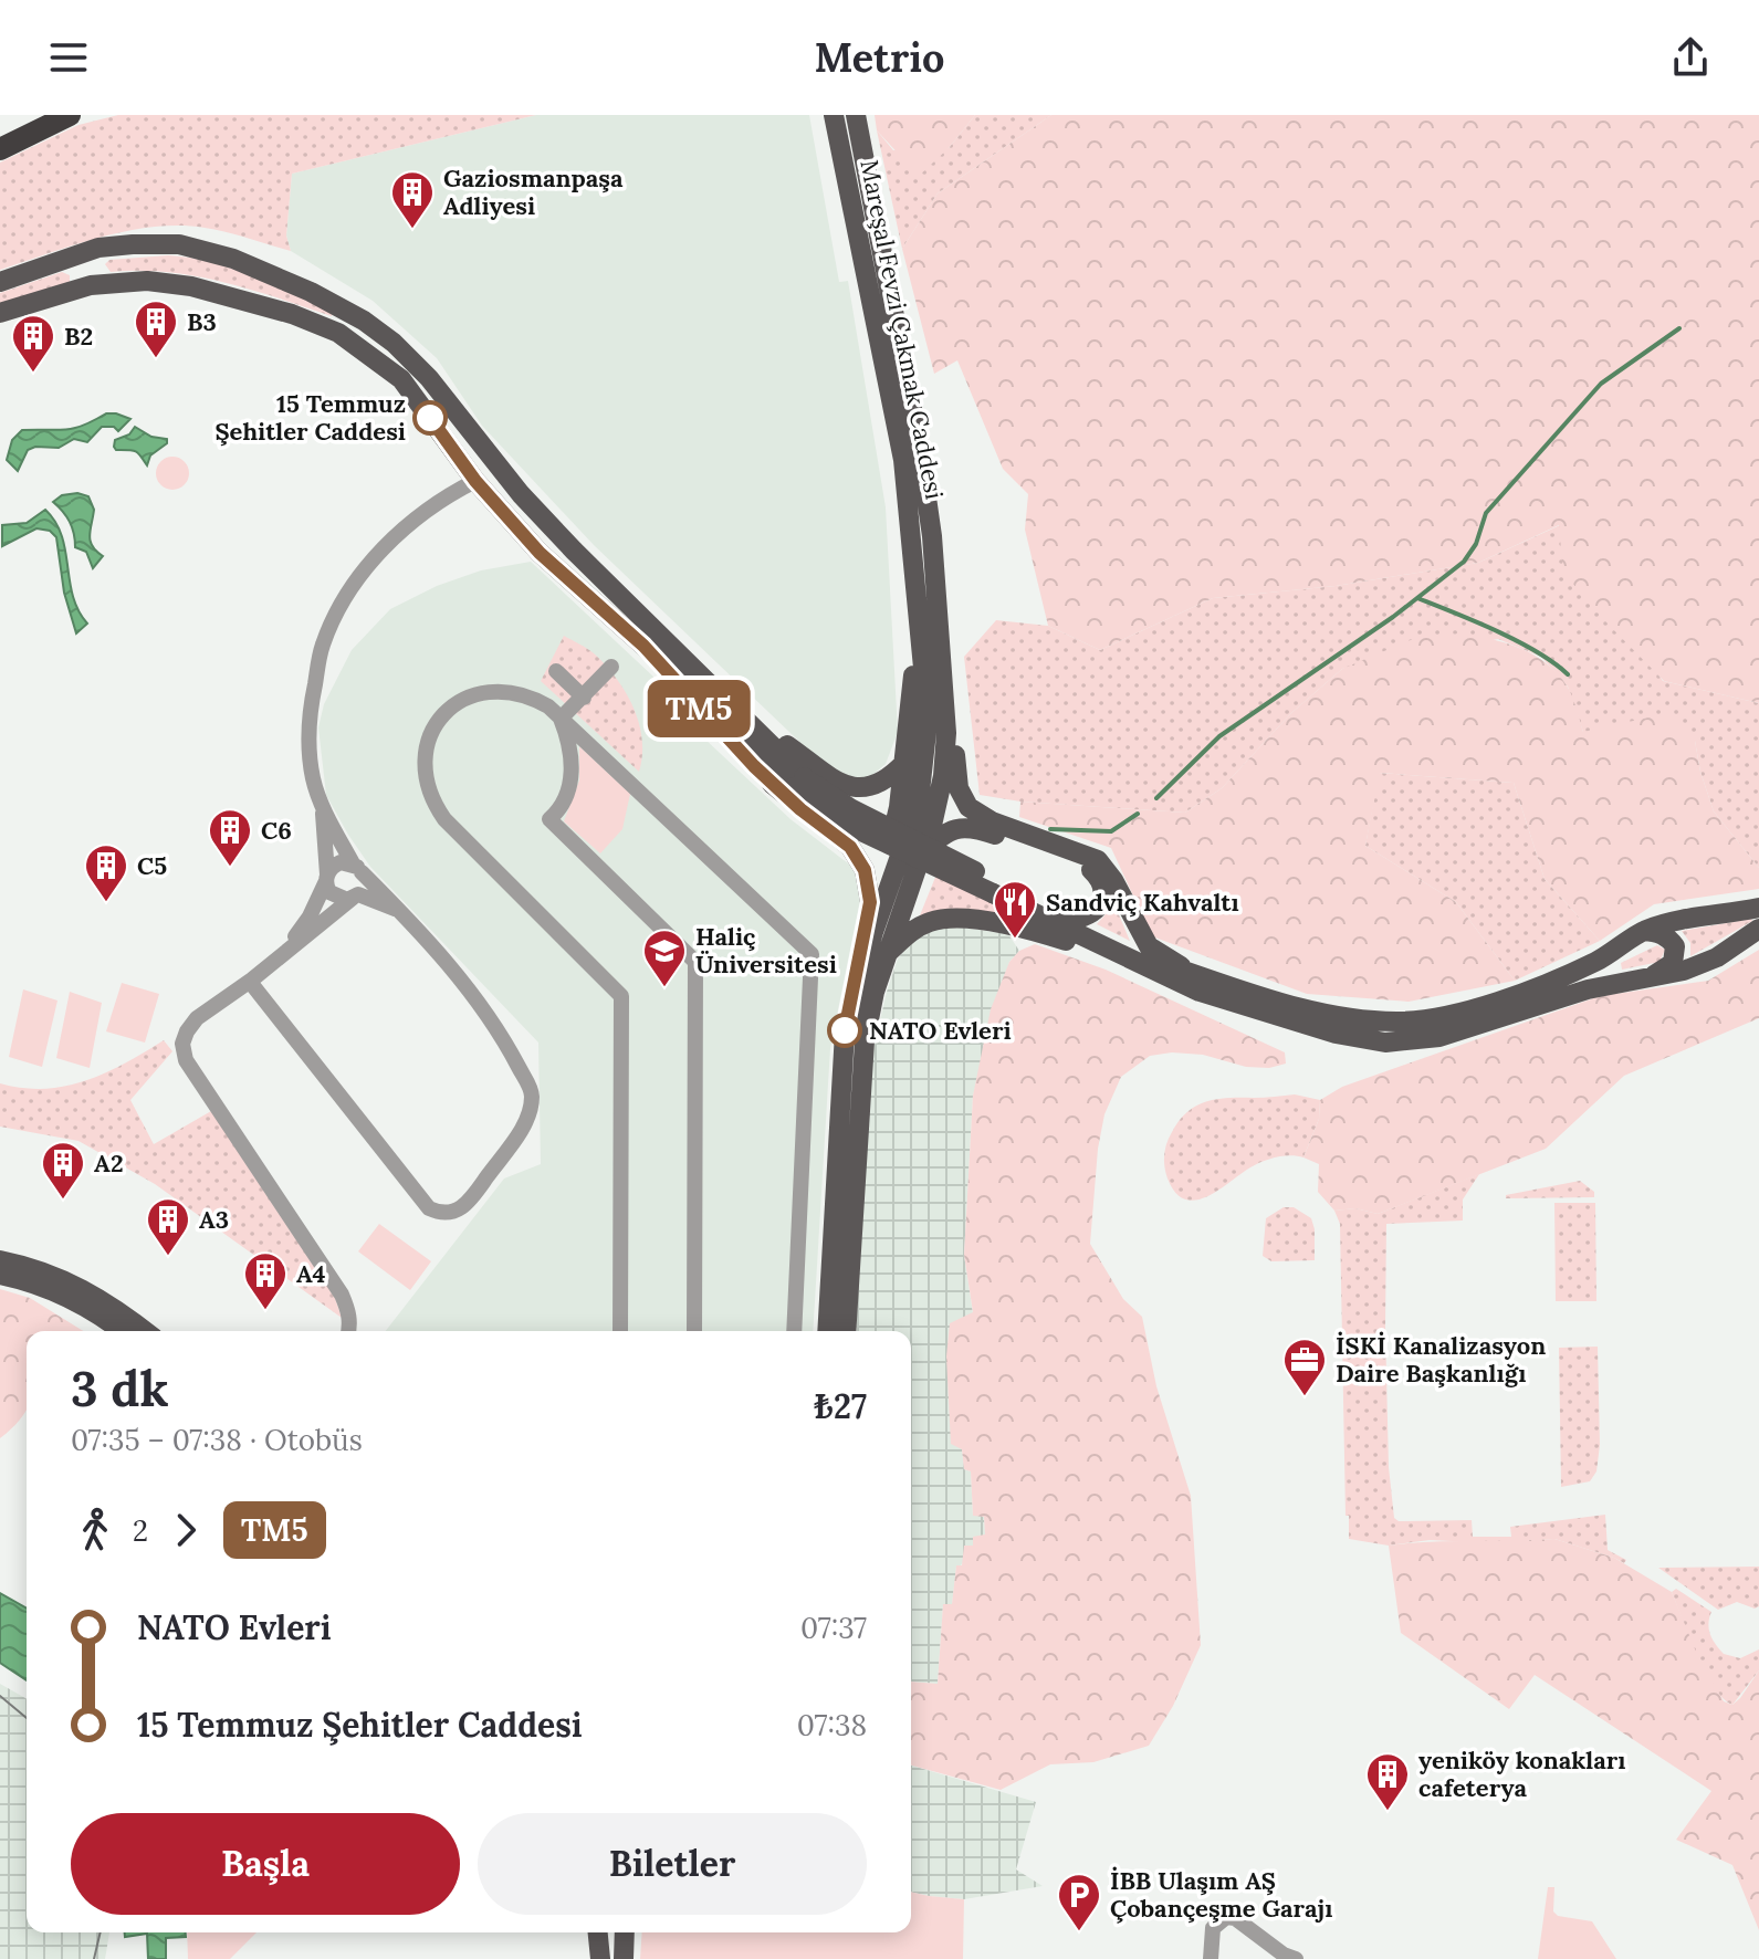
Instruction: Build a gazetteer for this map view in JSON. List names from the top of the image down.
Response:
{
  "streets": {
    "main road": ["Mareşal Fevzi Çakmak Caddesi"]
  },
  "places": {
    "building": [
      "Gaziosmanpaşa Adliyesi",
      "B3",
      "B2",
      "C6",
      "C5",
      "A2",
      "A3",
      "A4",
      "yeniköy konakları cafeterya"
    ],
    "other": ["15 Temmuz Şehitler Caddesi", "NATO Evleri"],
    "restaurant": ["Sandviç Kahvaltı"],
    "school or university": ["Haliç Üniversitesi"],
    "office": ["İSKİ Kanalizasyon Daire Başkanlığı"],
    "parking": ["İBB Ulaşım AŞ Çobançeşme Garajı"]
  },
  "lines": ["bus line TM5"],
  "page": {
    "header": "Metrio",
    "on_map": "TM5",
    "heading": ["3 dk", "07:35 – 07:38 · Otobüs", "₺27"],
    "legs": ["2", "TM5"],
    "list": [
      {
        "name": "NATO Evleri",
        "value": "07:37"
      },
      {
        "name": "15 Temmuz Şehitler Caddesi",
        "value": "07:38"
      }
    ],
    "buttons": ["Başla", "Biletler"]
  }
}
